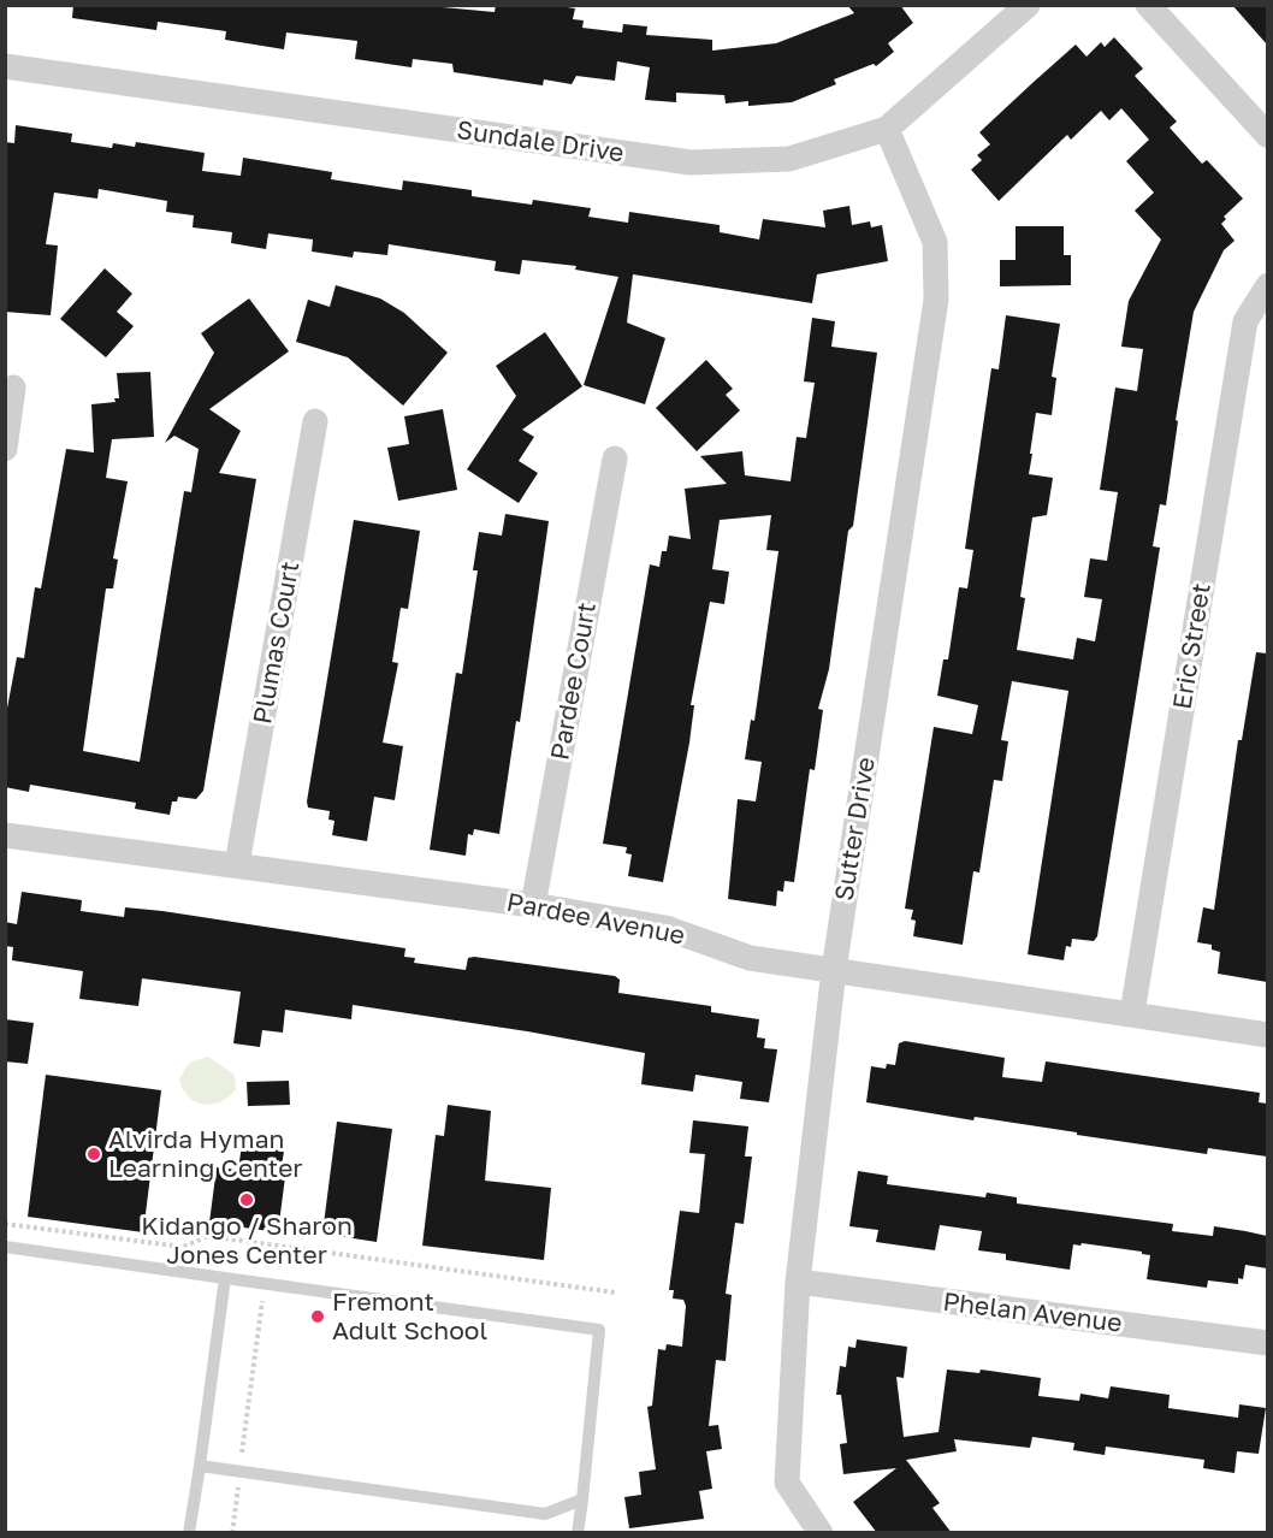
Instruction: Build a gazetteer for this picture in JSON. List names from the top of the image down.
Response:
{
  "streets": {
    "street": [
      "Sundale Drive",
      "Plumas Court",
      "Eric Street",
      "Pardee Court",
      "Sutter Drive",
      "Pardee Avenue",
      "Phelan Avenue"
    ]
  },
  "crossings": [
    ["Sundale Drive", "Sutter Drive"],
    ["Plumas Court", "Pardee Avenue"],
    ["Eric Street", "Pardee Avenue"],
    ["Pardee Court", "Pardee Avenue"],
    ["Sutter Drive", "Pardee Avenue"],
    ["Sutter Drive", "Phelan Avenue"]
  ],
  "places": ["Alvirda Hyman Learning Center", "Kidango / Sharon Jones Center", "Fremont Adult School"]
}
